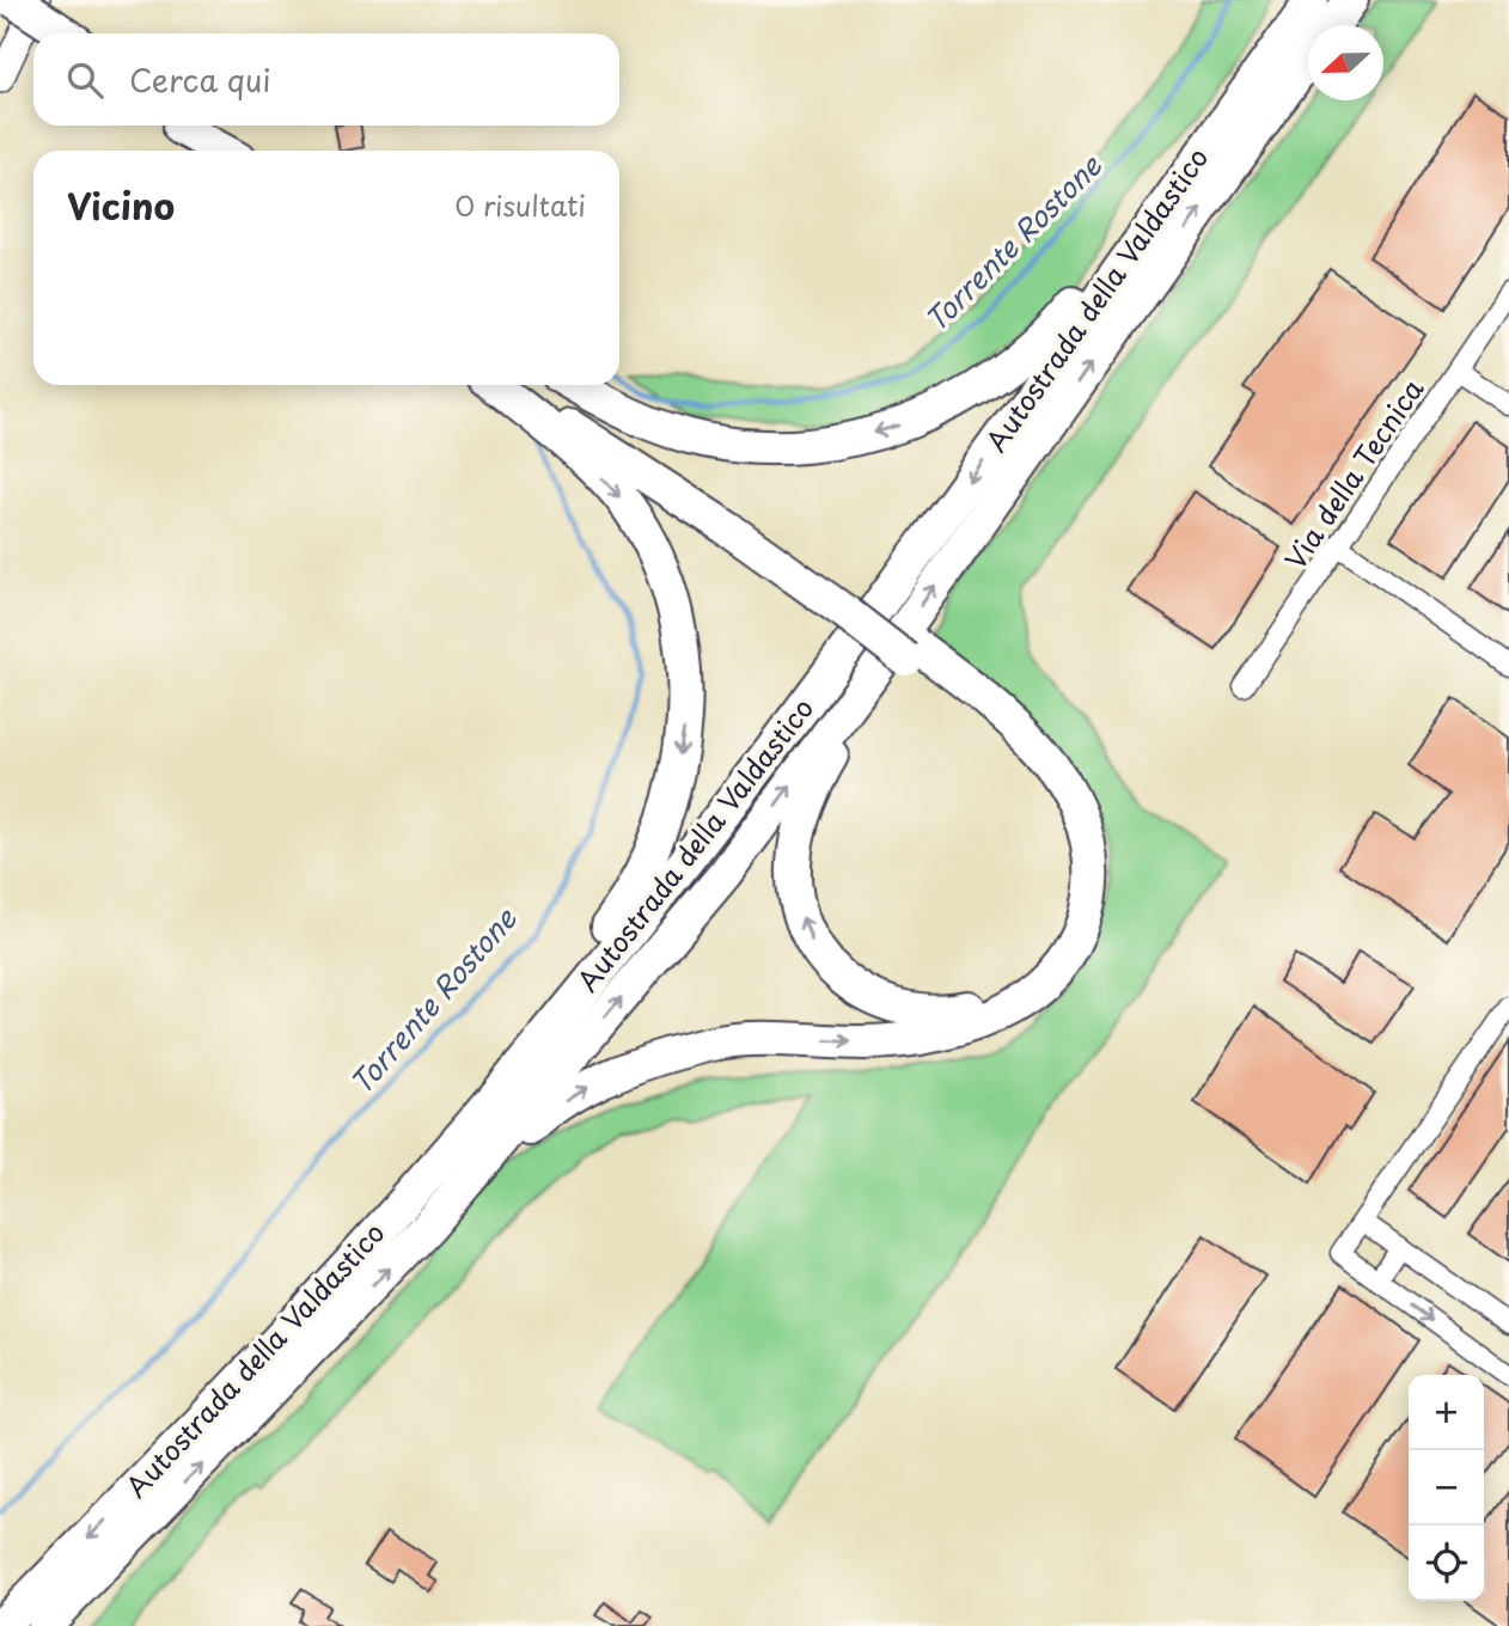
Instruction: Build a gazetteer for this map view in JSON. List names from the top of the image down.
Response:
{
  "streets": {
    "highway": ["Autostrada della Valdastico"],
    "street": ["Via della Tecnica"]
  },
  "water": ["Torrente Rostone"],
  "north": "left",
  "page": {
    "search": "Cerca qui",
    "heading": ["Vicino", "0 risultati"],
    "map_buttons": ["+", "−"]
  }
}
